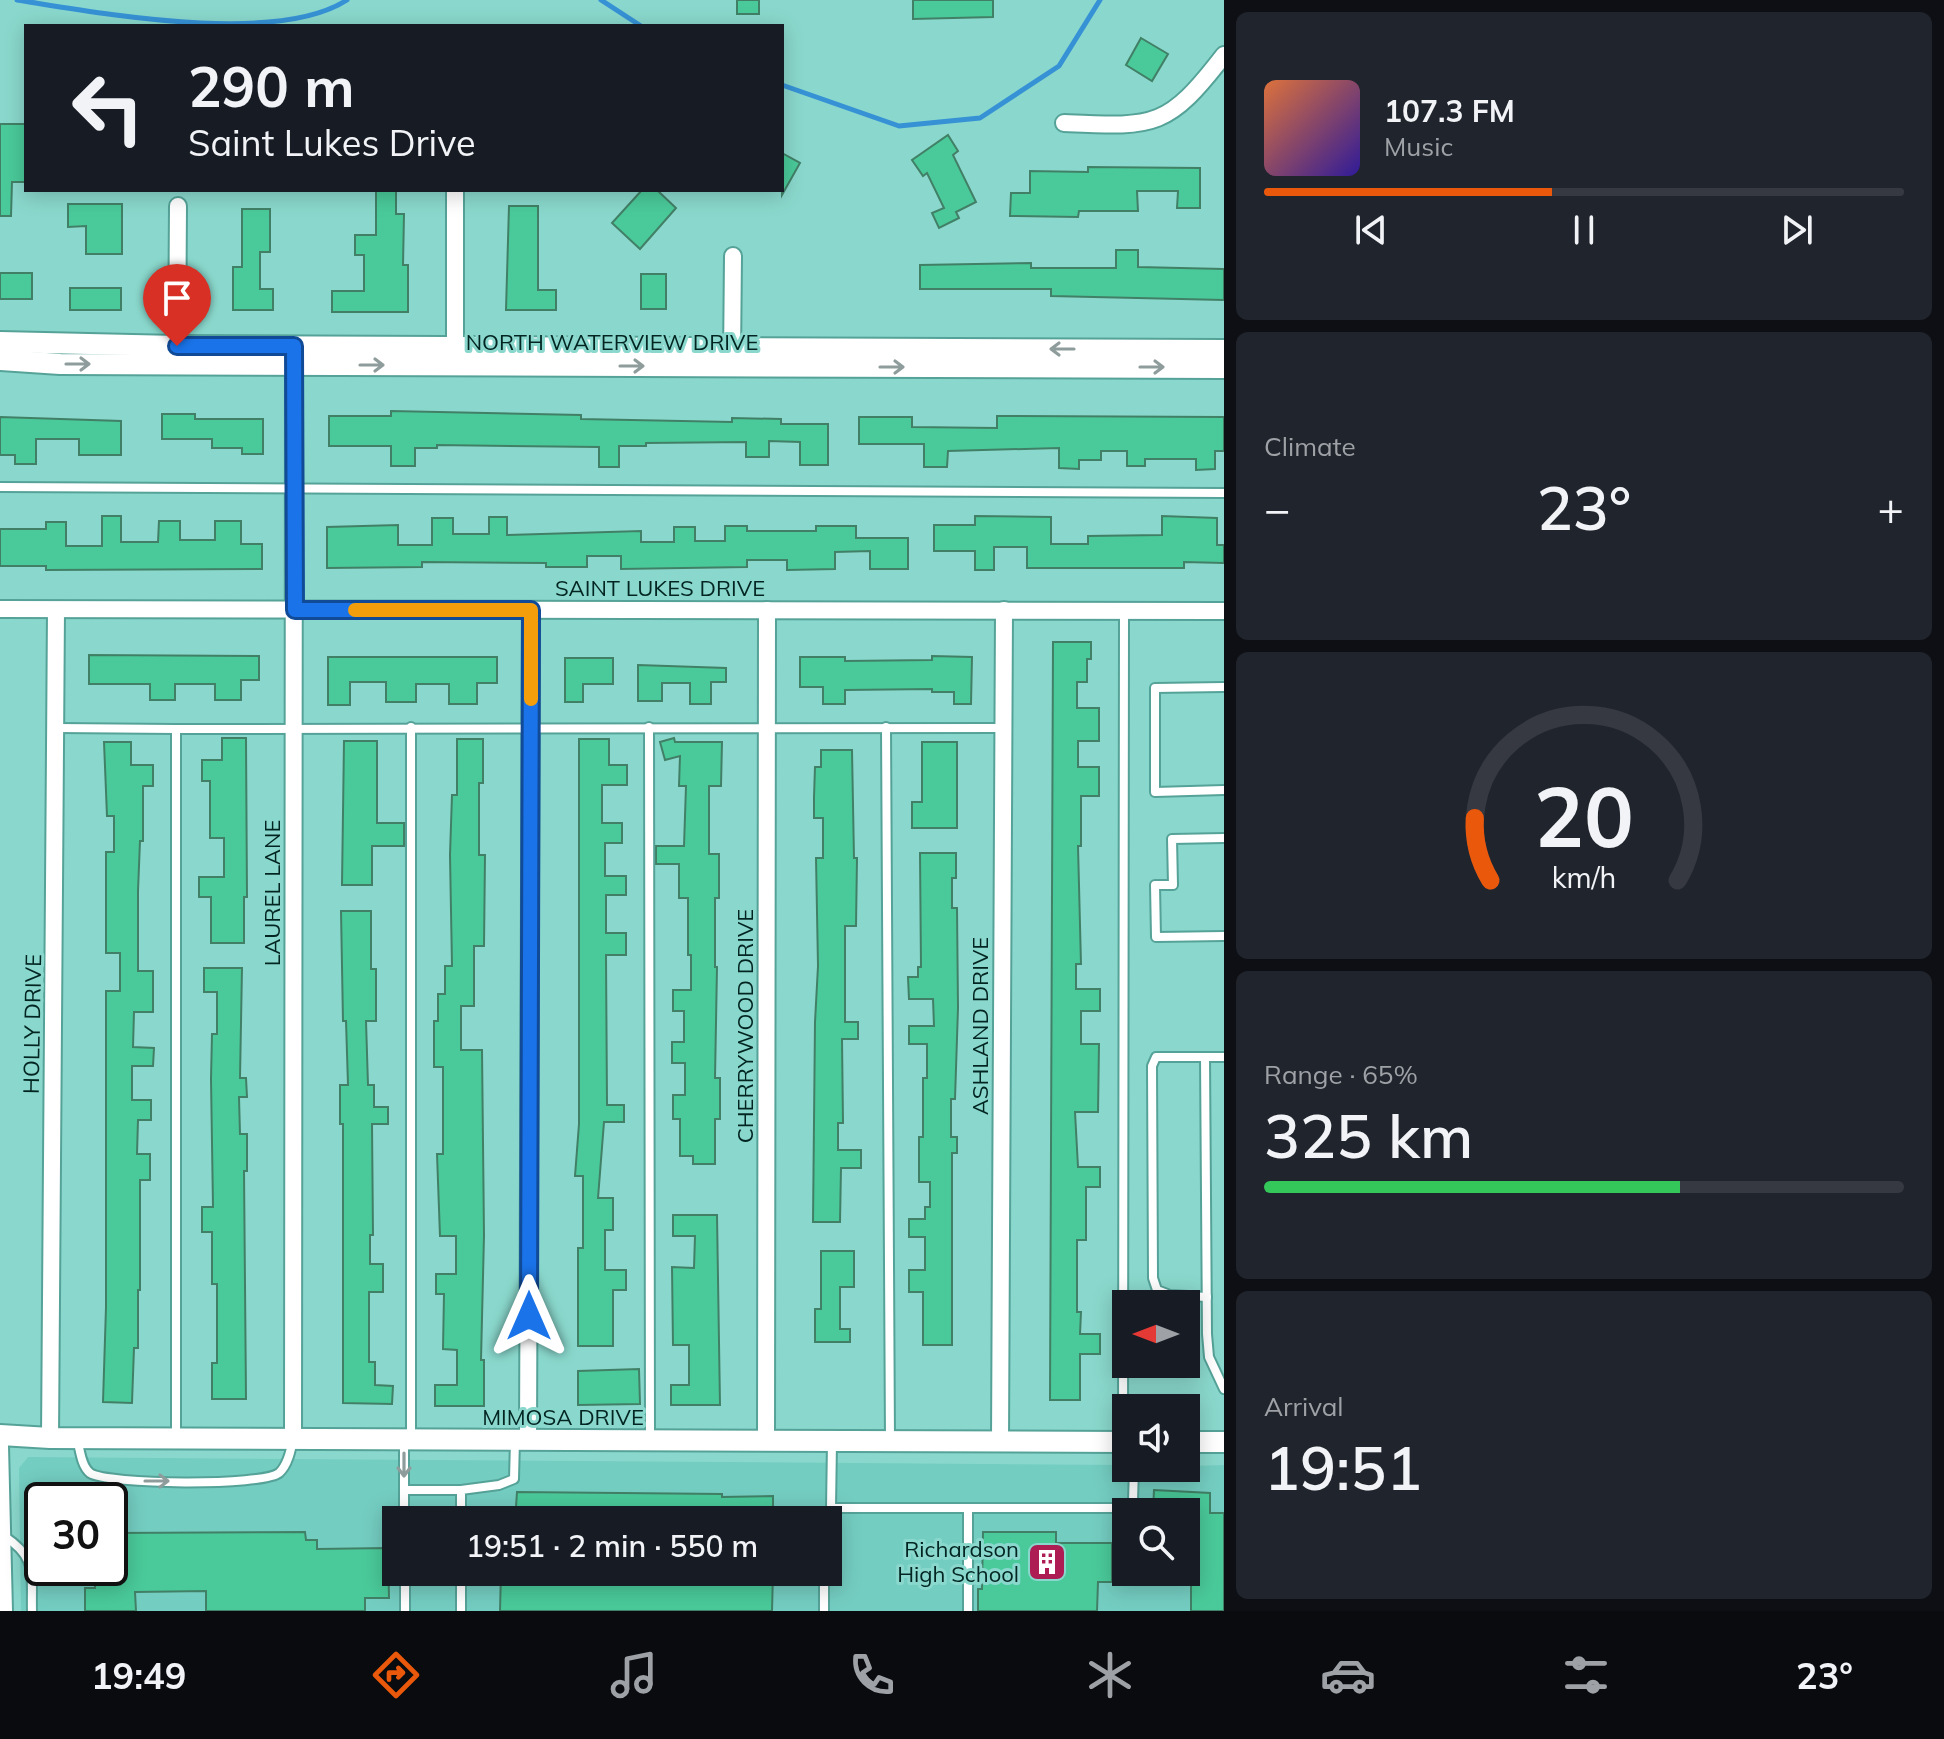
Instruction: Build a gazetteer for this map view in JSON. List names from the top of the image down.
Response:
{
  "streets": {
    "street": [
      "NORTH WATERVIEW DRIVE",
      "SAINT LUKES DRIVE",
      "LAUREL LANE",
      "HOLLY DRIVE",
      "CHERRYWOOD DRIVE",
      "ASHLAND DRIVE",
      "MIMOSA DRIVE"
    ]
  },
  "crossings": [
    ["NORTH WATERVIEW DRIVE", "LAUREL LANE"],
    ["SAINT LUKES DRIVE", "LAUREL LANE"],
    ["SAINT LUKES DRIVE", "HOLLY DRIVE"],
    ["SAINT LUKES DRIVE", "CHERRYWOOD DRIVE"],
    ["SAINT LUKES DRIVE", "ASHLAND DRIVE"],
    ["LAUREL LANE", "MIMOSA DRIVE"],
    ["HOLLY DRIVE", "MIMOSA DRIVE"],
    ["CHERRYWOOD DRIVE", "MIMOSA DRIVE"],
    ["ASHLAND DRIVE", "MIMOSA DRIVE"]
  ],
  "places": {
    "building": ["Richardson High School"]
  },
  "north": "left",
  "page": {
    "turn": ["290 m", "Saint Lukes Drive"],
    "song": ["107.3 FM", "Music"],
    "tile": [
      "Climate",
      ["Range · 65%", "325 km"],
      ["Arrival", "19:51"]
    ],
    "heat": ["−", "23°", "+"],
    "limit": "30",
    "trip": "19:51 · 2 min · 550 m",
    "tabs": ["19:49", "23°"],
    "gauge": ["20", "km/h"]
  }
}
